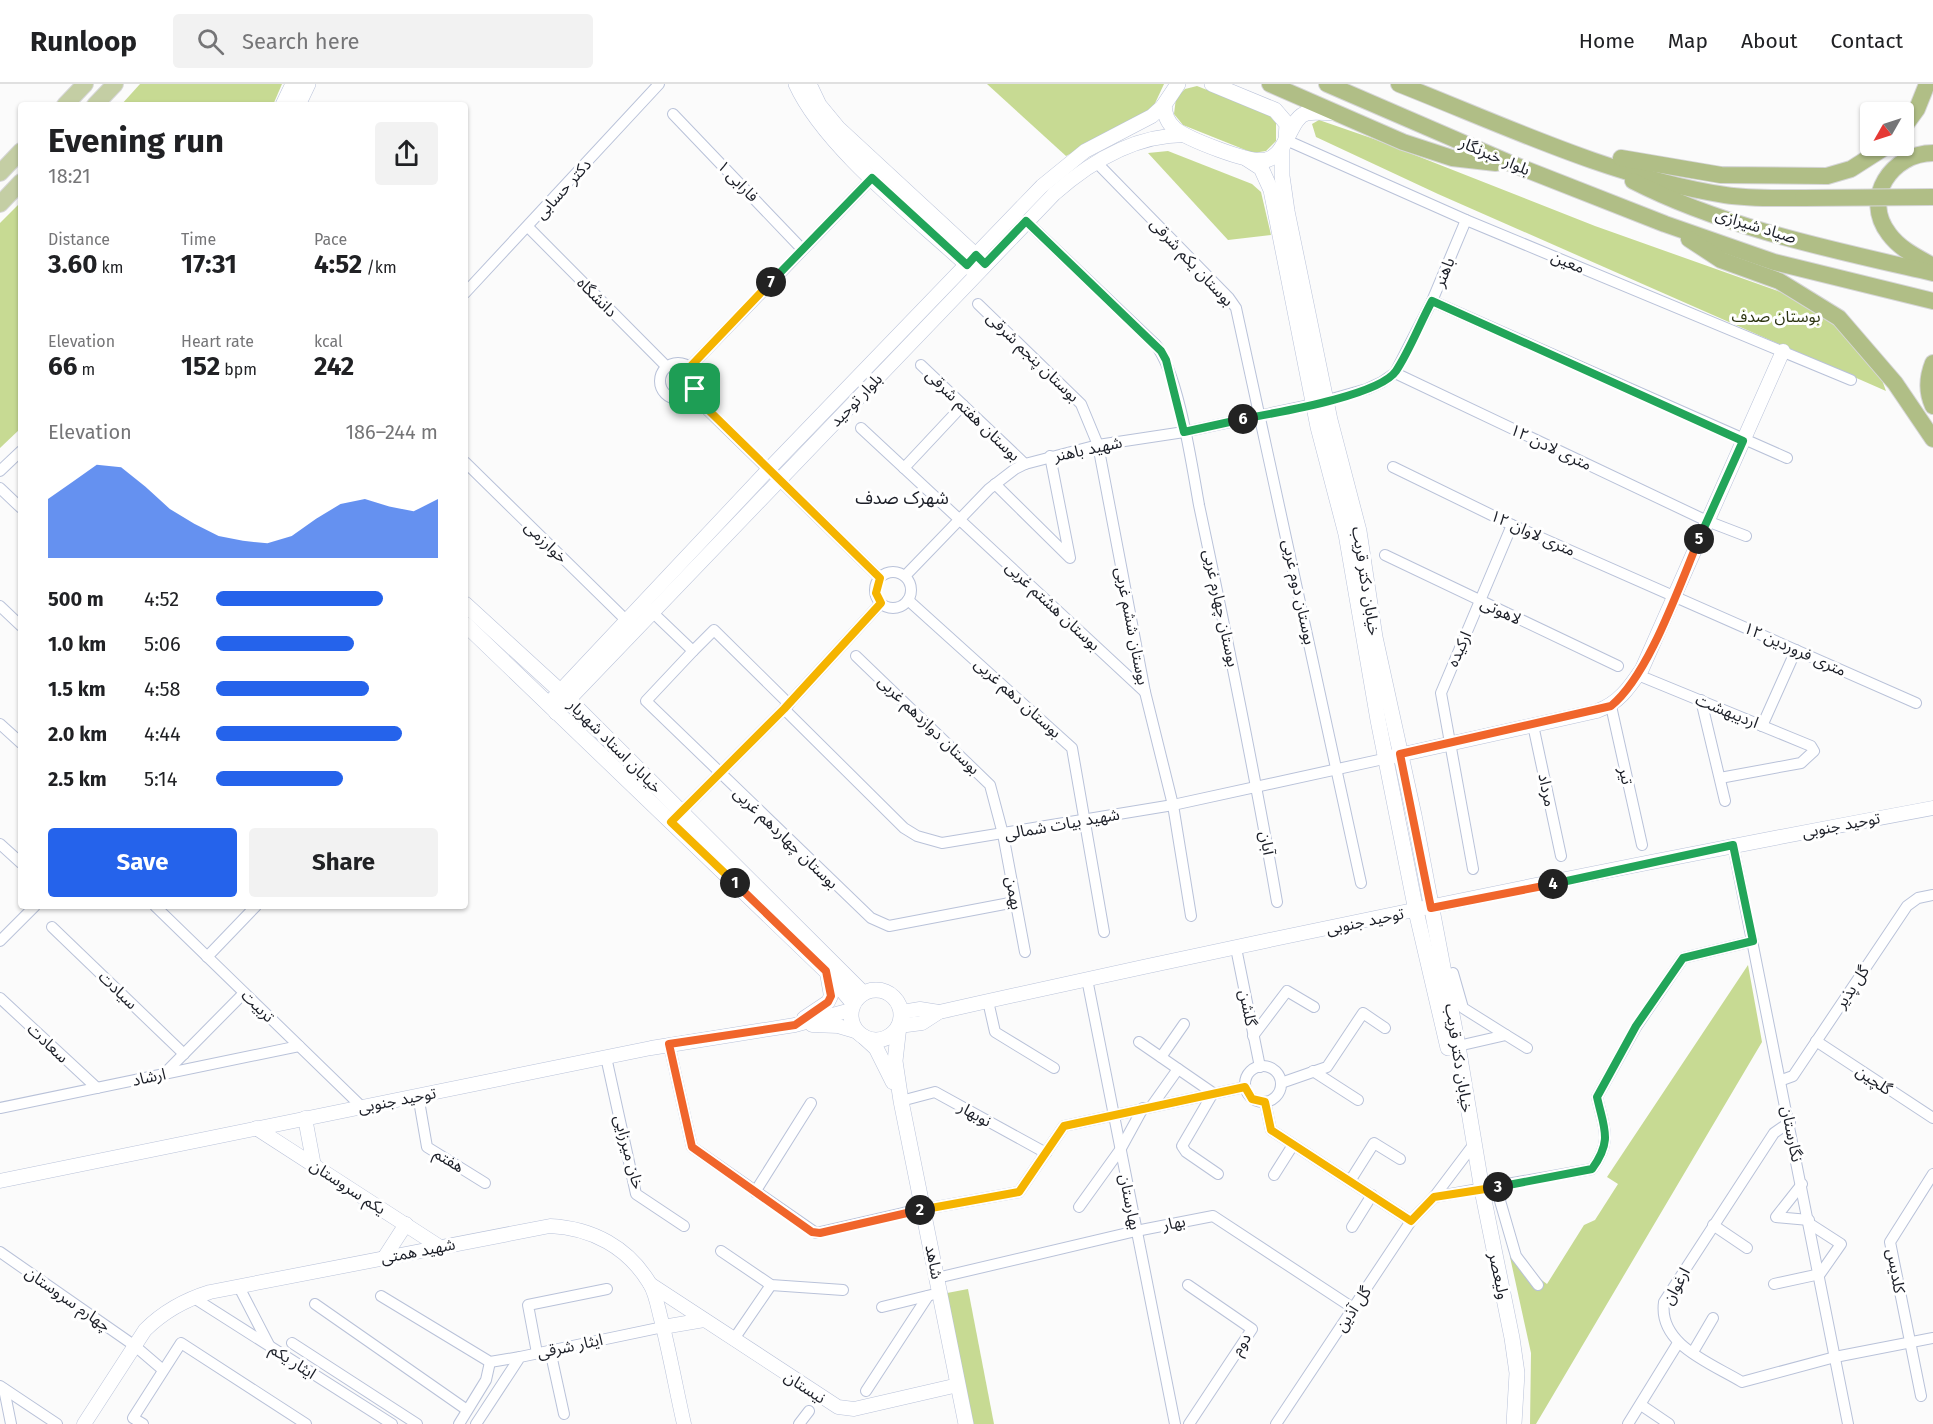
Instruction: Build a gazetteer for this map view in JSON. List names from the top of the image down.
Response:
{
  "streets": {
    "highway": ["بلوار خبرنگار", "صیاد شیرازی"],
    "main road": [
      "خیابان دکتر قریب",
      "خیابان استاد شهریار",
      "شاهد",
      "ولیعصر"
    ],
    "street": [
      "فارابی ۱",
      "دکتر حسابی",
      "بوستان یکم شرقی",
      "معین",
      "باهنر",
      "دانشگاه",
      "بوستان پنجم شرقی",
      "بلوار توحید",
      "بوستان هفتم شرقی",
      "۱۲ متری لادن",
      "شهید باهنر",
      "۱۲ متری لاوان",
      "خوارزمی",
      "بوستان دوم غربی",
      "بوستان هشتم غربی",
      "بوستان چهارم غربی",
      "لاهوتی",
      "بوستان ششم غربی",
      "ارکیده",
      "۱۲ متری فروردین",
      "بوستان دهم غربی",
      "اردیبهشت",
      "بوستان دوازدهم غربی",
      "تیر",
      "مرداد",
      "شهید بیات شمالی",
      "توحید جنوبی",
      "بوستان چهاردهم غربی",
      "آبان",
      "بهمن",
      "گل پذیر",
      "سیادت",
      "تربیت",
      "گلشن",
      "سعادت",
      "ارشاد",
      "گلچین",
      "نوبهار",
      "نگارستان",
      "خان میرزایی",
      "هفتم",
      "یکم سروستان",
      "بهارستان",
      "بهار",
      "شهید همتی",
      "کلدیس",
      "ارغوان",
      "چهارم سروستان",
      "گل آذین",
      "دوم",
      "ایثار شرقی",
      "ایثار یکم",
      "نيستان"
    ]
  },
  "crossings": [
    ["بلوار خبرنگار", "صیاد شیرازی"],
    ["دکتر حسابی", "دانشگاه"],
    ["بوستان یکم شرقی", "بلوار توحید"],
    ["بوستان یکم شرقی", "شهید باهنر"],
    ["بوستان یکم شرقی", "بوستان دوم غربی"],
    ["معین", "باهنر"],
    ["معین", "خیابان دکتر قریب"],
    ["باهنر", "۱۲ متری لادن"],
    ["بوستان پنجم شرقی", "شهید باهنر"],
    ["بوستان پنجم شرقی", "بوستان ششم غربی"],
    ["بلوار توحید", "خوارزمی"],
    ["بلوار توحید", "بوستان چهارم غربی"],
    ["بلوار توحید", "خیابان استاد شهریار"],
    ["بوستان هفتم شرقی", "شهید باهنر"],
    ["شهید باهنر", "خیابان دکتر قریب"],
    ["شهید باهنر", "بوستان دوم غربی"],
    ["شهید باهنر", "بوستان هشتم غربی"],
    ["شهید باهنر", "بوستان چهارم غربی"],
    ["شهید باهنر", "بوستان ششم غربی"],
    ["شهید باهنر", "بوستان دهم غربی"],
    ["۱۲ متری لاوان", "ارکیده"],
    ["۱۲ متری لاوان", "۱۲ متری فروردین"],
    ["خیابان دکتر قریب", "شهید بیات شمالی"],
    ["خیابان دکتر قریب", "توحید جنوبی"],
    ["خیابان دکتر قریب", "ولیعصر"],
    ["بوستان دوم غربی", "شهید بیات شمالی"],
    ["بوستان هشتم غربی", "بوستان ششم غربی"],
    ["بوستان چهارم غربی", "شهید بیات شمالی"],
    ["بوستان چهارم غربی", "آبان"],
    ["لاهوتی", "ارکیده"],
    ["بوستان ششم غربی", "شهید بیات شمالی"],
    ["بوستان دهم غربی", "شهید بیات شمالی"],
    ["بوستان دوازدهم غربی", "شهید بیات شمالی"],
    ["بوستان دوازدهم غربی", "بهمن"],
    ["خیابان استاد شهریار", "توحید جنوبی"],
    ["شهید بیات شمالی", "بوستان چهاردهم غربی"],
    ["شهید بیات شمالی", "آبان"],
    ["شهید بیات شمالی", "بهمن"],
    ["توحید جنوبی", "تربیت"],
    ["توحید جنوبی", "گلشن"],
    ["توحید جنوبی", "نگارستان"],
    ["توحید جنوبی", "خان میرزایی"],
    ["توحید جنوبی", "هفتم"],
    ["توحید جنوبی", "یکم سروستان"],
    ["توحید جنوبی", "بهارستان"],
    ["بوستان چهاردهم غربی", "بهمن"],
    ["گل پذیر", "گلچین"],
    ["گل پذیر", "نگارستان"],
    ["تربیت", "ارشاد"],
    ["سعادت", "ارشاد"],
    ["نوبهار", "شاهد"],
    ["نگارستان", "ارغوان"],
    ["یکم سروستان", "شهید همتی"],
    ["بهارستان", "بهار"],
    ["بهار", "شاهد"],
    ["بهار", "گل آذین"],
    ["شهید همتی", "چهارم سروستان"],
    ["شهید همتی", "ایثار شرقی"],
    ["شهید همتی", "ایثار یکم"],
    ["شهید همتی", "نيستان"],
    ["شاهد", "نيستان"],
    ["ولیعصر", "گل آذین"]
  ],
  "districts": ["شهرک صدف"],
  "parks": ["بوستان صدف"],
  "north": "bottom left",
  "page": {
    "header": "Runloop",
    "search": "Search here",
    "nav": [
      "Home",
      "Map",
      "About",
      "Contact"
    ],
    "heading": ["Evening run", "18:21"],
    "stats": [
      ["Distance", "3.60 km"],
      ["Time", "17:31"],
      ["Pace", "4:52 /km"],
      ["Elevation", "66 m"],
      ["Heart rate", "152 bpm"],
      ["kcal", "242"]
    ],
    "pins": [
      "7",
      "6",
      "5",
      "1",
      "4",
      "3",
      "2"
    ],
    "chart": ["Elevation", "186–244 m"],
    "list": [
      {
        "name": "500 m",
        "note": "4:52"
      },
      {
        "name": "1.0 km",
        "note": "5:06"
      },
      {
        "name": "1.5 km",
        "note": "4:58"
      },
      {
        "name": "2.0 km",
        "note": "4:44"
      },
      {
        "name": "2.5 km",
        "note": "5:14"
      }
    ],
    "buttons": ["Save", "Share"]
  }
}
